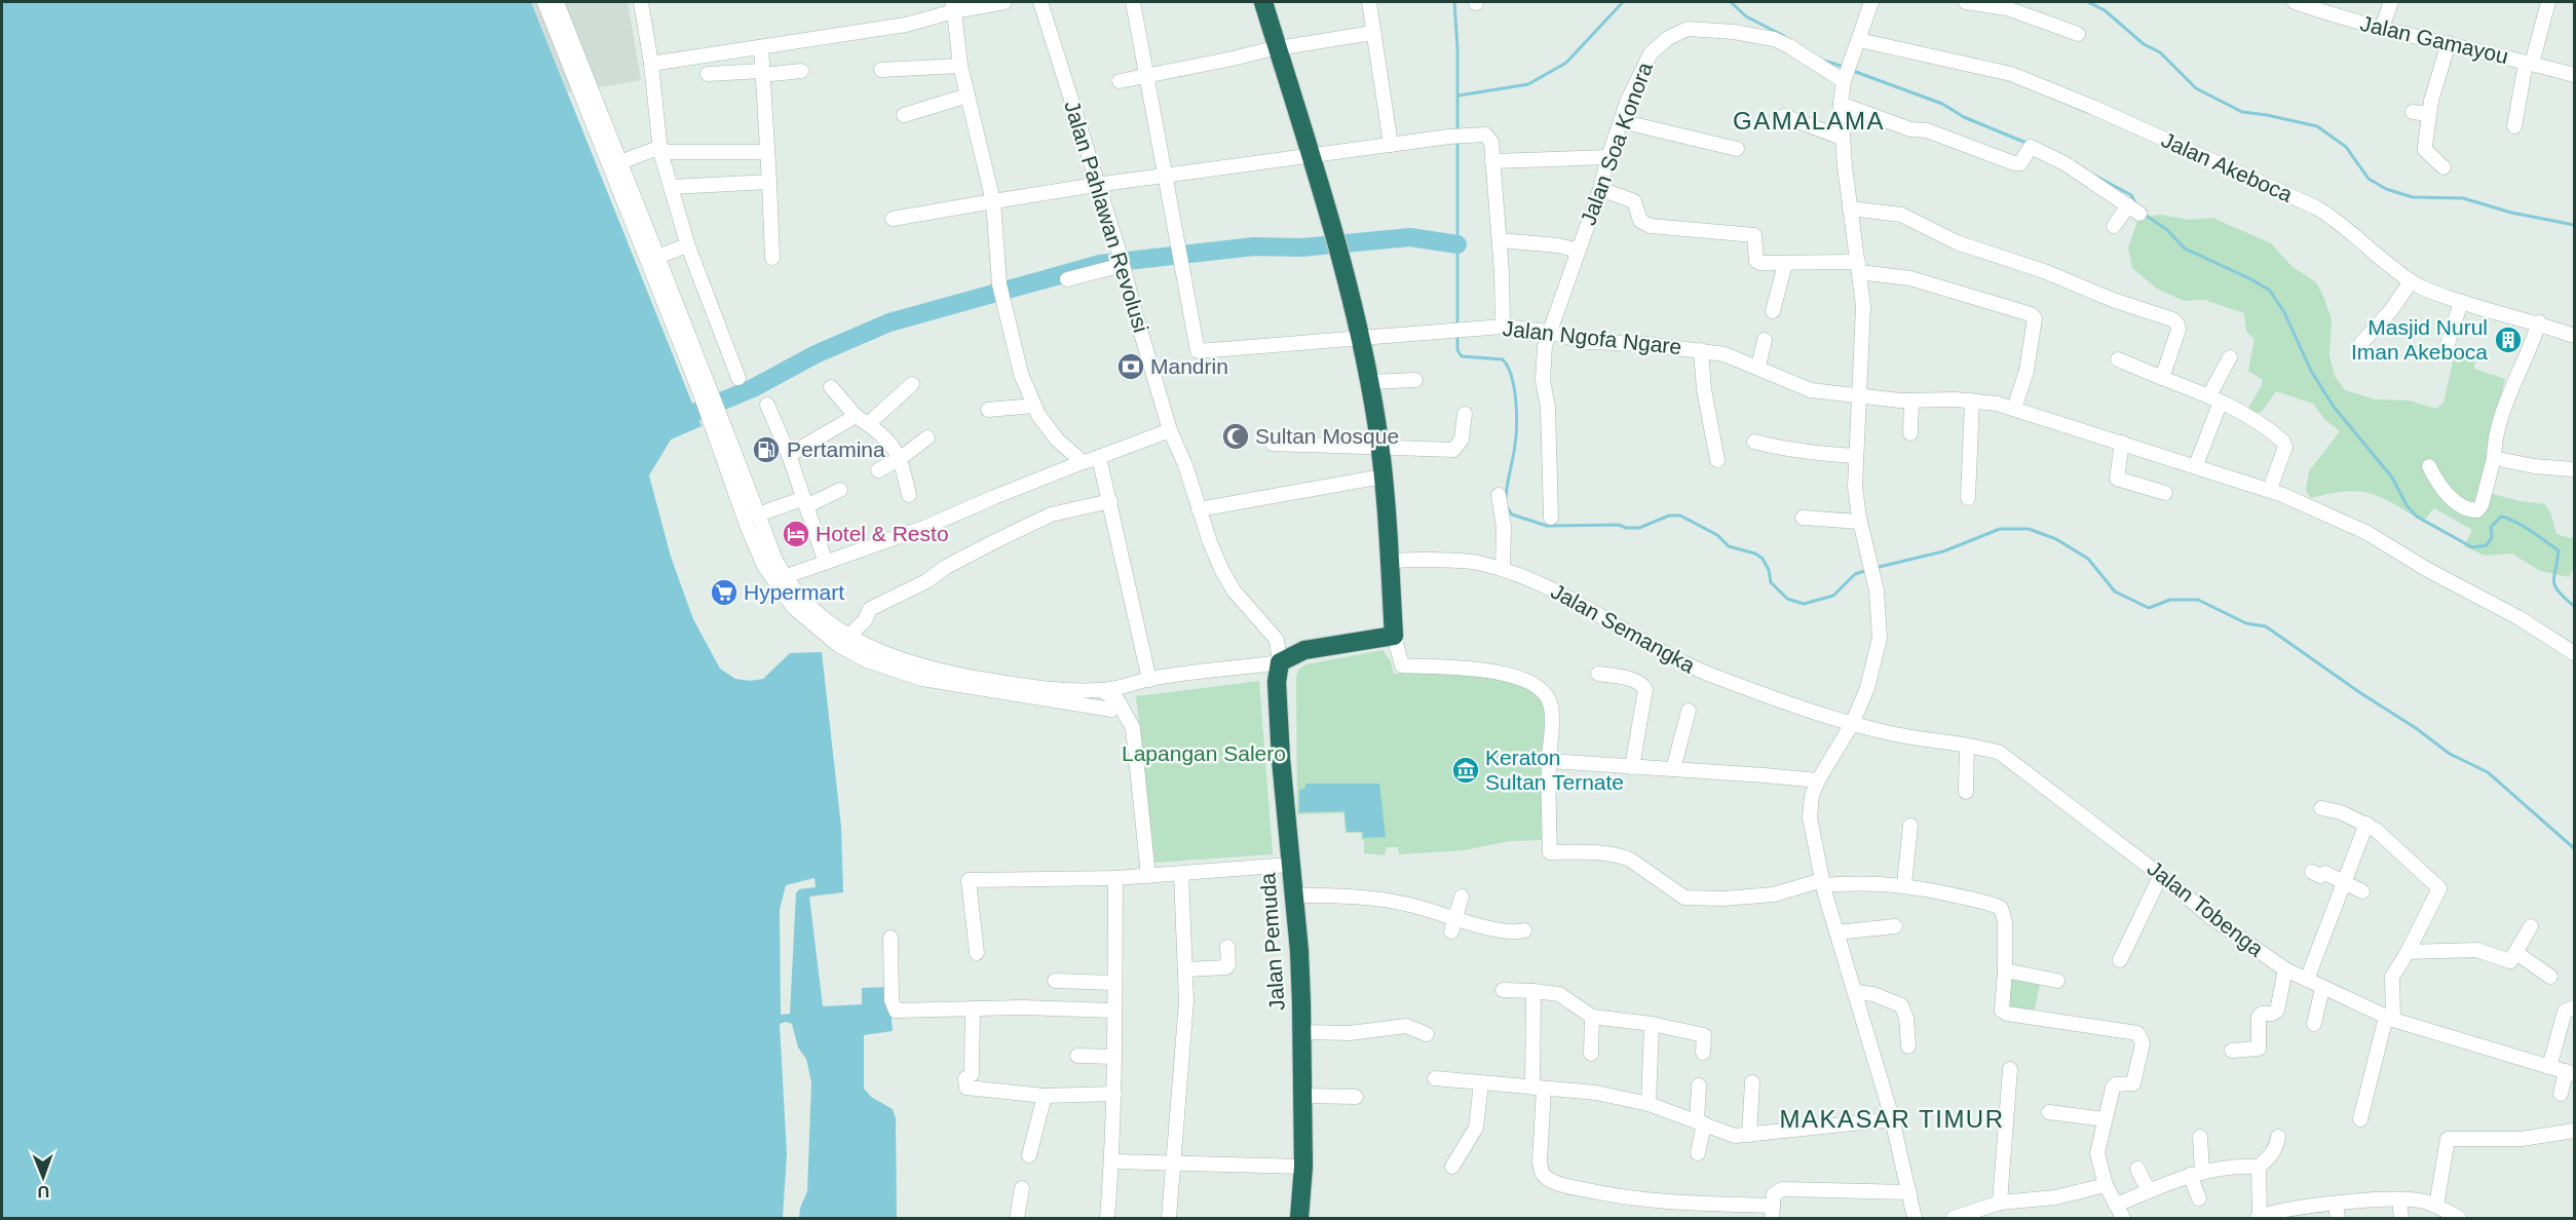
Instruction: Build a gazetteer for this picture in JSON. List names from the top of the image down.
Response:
{
  "streets": {
    "highway": ["Jalan Pemuda"],
    "street": [
      "Jalan Gamayou",
      "Jalan Soa Konora",
      "Jalan Akeboca",
      "Jalan Pahlawan Revolusi",
      "Jalan Ngofa Ngare",
      "Jalan Semangka",
      "Jalan Tobenga"
    ]
  },
  "crossings": [
    ["Jalan Soa Konora", "Jalan Ngofa Ngare"],
    ["Jalan Semangka", "Jalan Tobenga"]
  ],
  "districts": ["GAMALAMA", "MAKASAR TIMUR"],
  "parks": ["Lapangan Salero"],
  "places": {
    "building": ["Masjid Nurul Iman Akeboca"],
    "bank": ["Mandrin"],
    "mosque": ["Sultan Mosque"],
    "fuel station": ["Pertamina"],
    "hotel": ["Hotel & Resto"],
    "supermarket": ["Hypermart"],
    "museum": ["Keraton Sultan Ternate"]
  },
  "north": "bottom"
}
